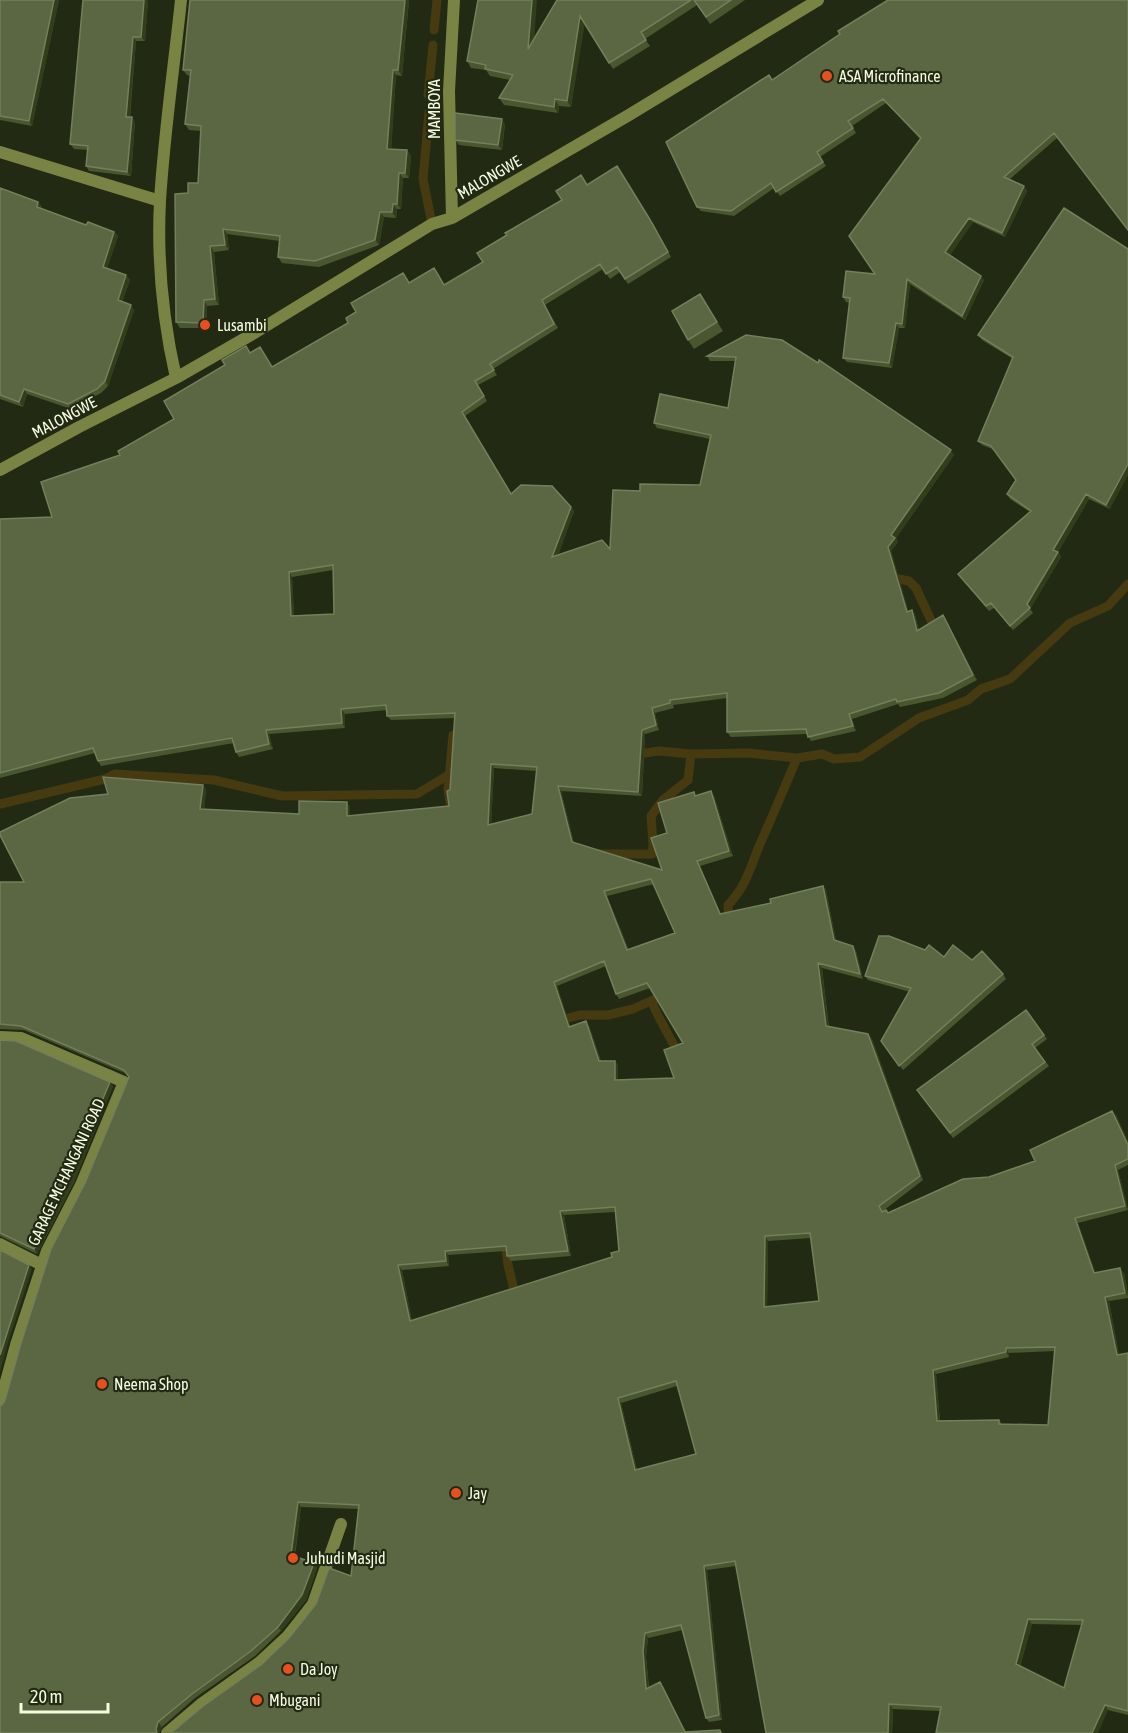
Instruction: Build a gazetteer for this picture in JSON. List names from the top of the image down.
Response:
{
  "streets": {
    "street": ["MAMBOYA", "MALONGWE", "GARAGE MCHANGANI ROAD"]
  },
  "crossings": [
    ["MAMBOYA", "MALONGWE"]
  ],
  "places": [
    "ASA Microfinance",
    "Lusambi",
    "Neema Shop",
    "Jay",
    "Juhudi Masjid",
    "Da Joy",
    "Mbugani"
  ],
  "scale_bar": "20 m"
}
